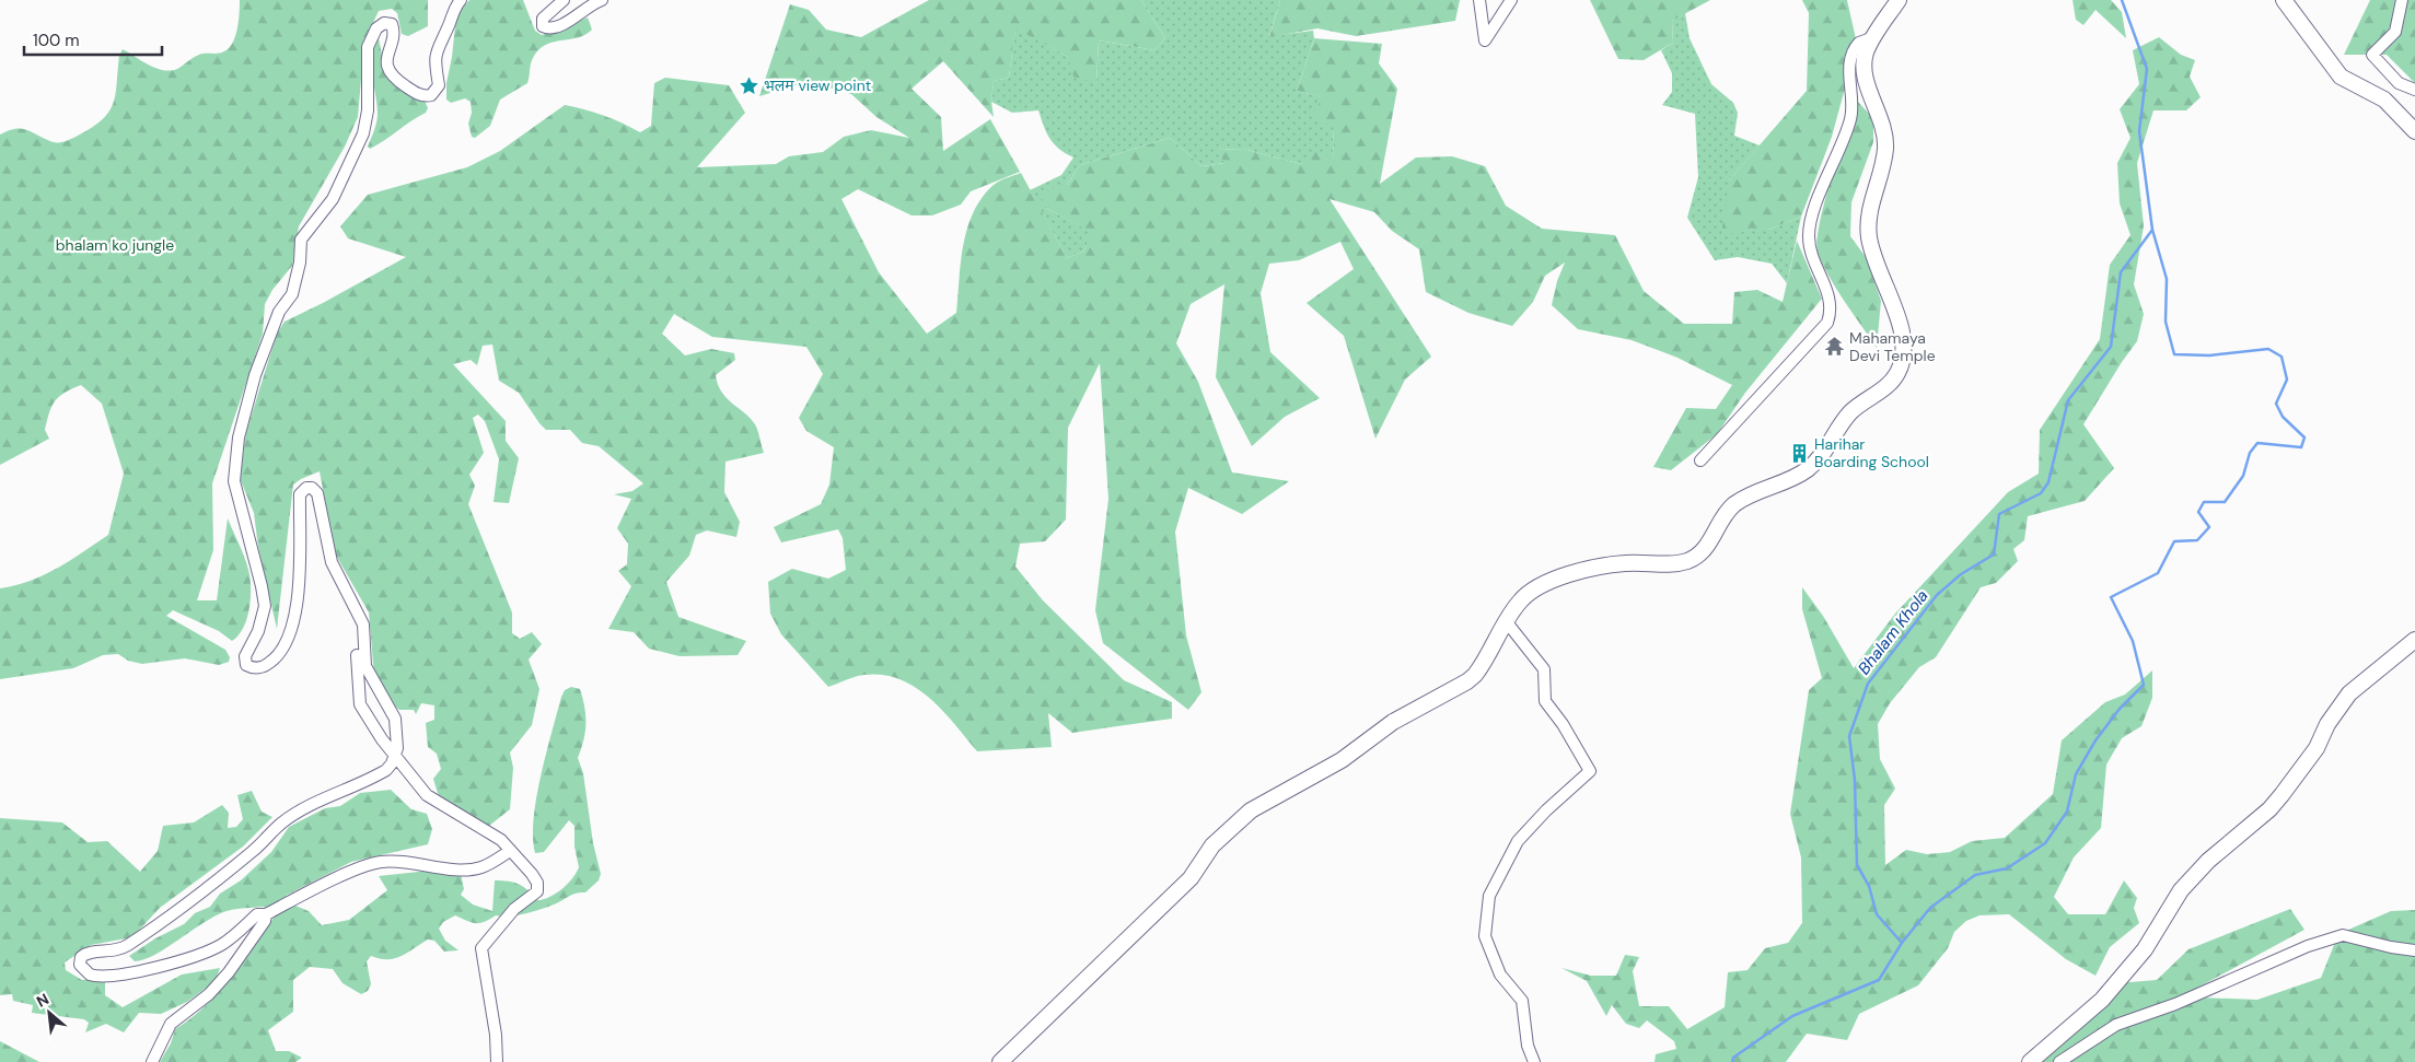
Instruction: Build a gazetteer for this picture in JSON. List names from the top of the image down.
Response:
{
  "water": ["Bhalam Khola"],
  "parks": ["bhalam ko jungle"],
  "places": {
    "place": ["भलम view point"],
    "temple": ["Mahamaya Devi Temple"],
    "building": ["Harihar Boarding School"]
  },
  "scale_bar": "100 m",
  "north": "top left"
}
